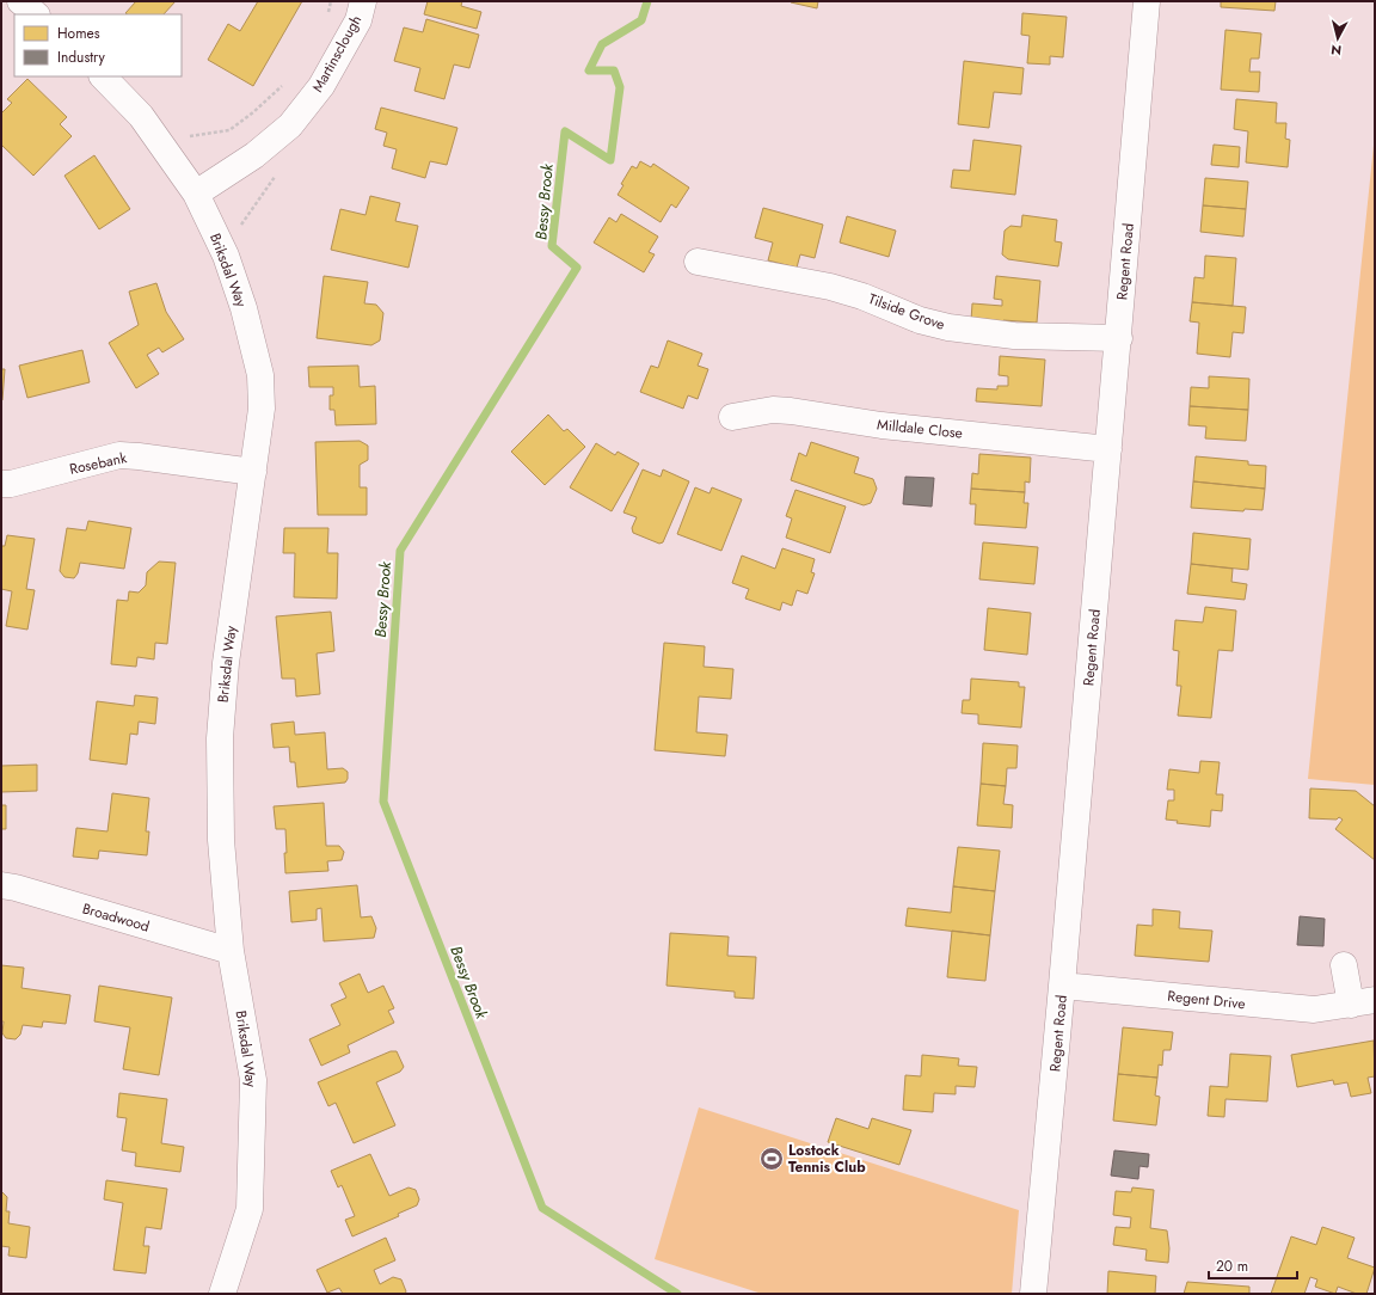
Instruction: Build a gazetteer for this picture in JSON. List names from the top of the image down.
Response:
{
  "streets": {
    "street": [
      "Martinsclough",
      "Regent Road",
      "Briksdal Way",
      "Tilside Grove",
      "Milldale Close",
      "Rosebank",
      "Broadwood",
      "Regent Drive"
    ]
  },
  "crossings": [
    ["Martinsclough", "Briksdal Way"],
    ["Regent Road", "Tilside Grove"],
    ["Regent Road", "Milldale Close"],
    ["Regent Road", "Regent Drive"],
    ["Briksdal Way", "Rosebank"],
    ["Briksdal Way", "Broadwood"]
  ],
  "water": ["Bessy Brook"],
  "places": {
    "sports": ["Lostock Tennis Club"]
  },
  "legend": ["Homes", "Industry"],
  "scale_bar": "20 m",
  "north": "bottom"
}
